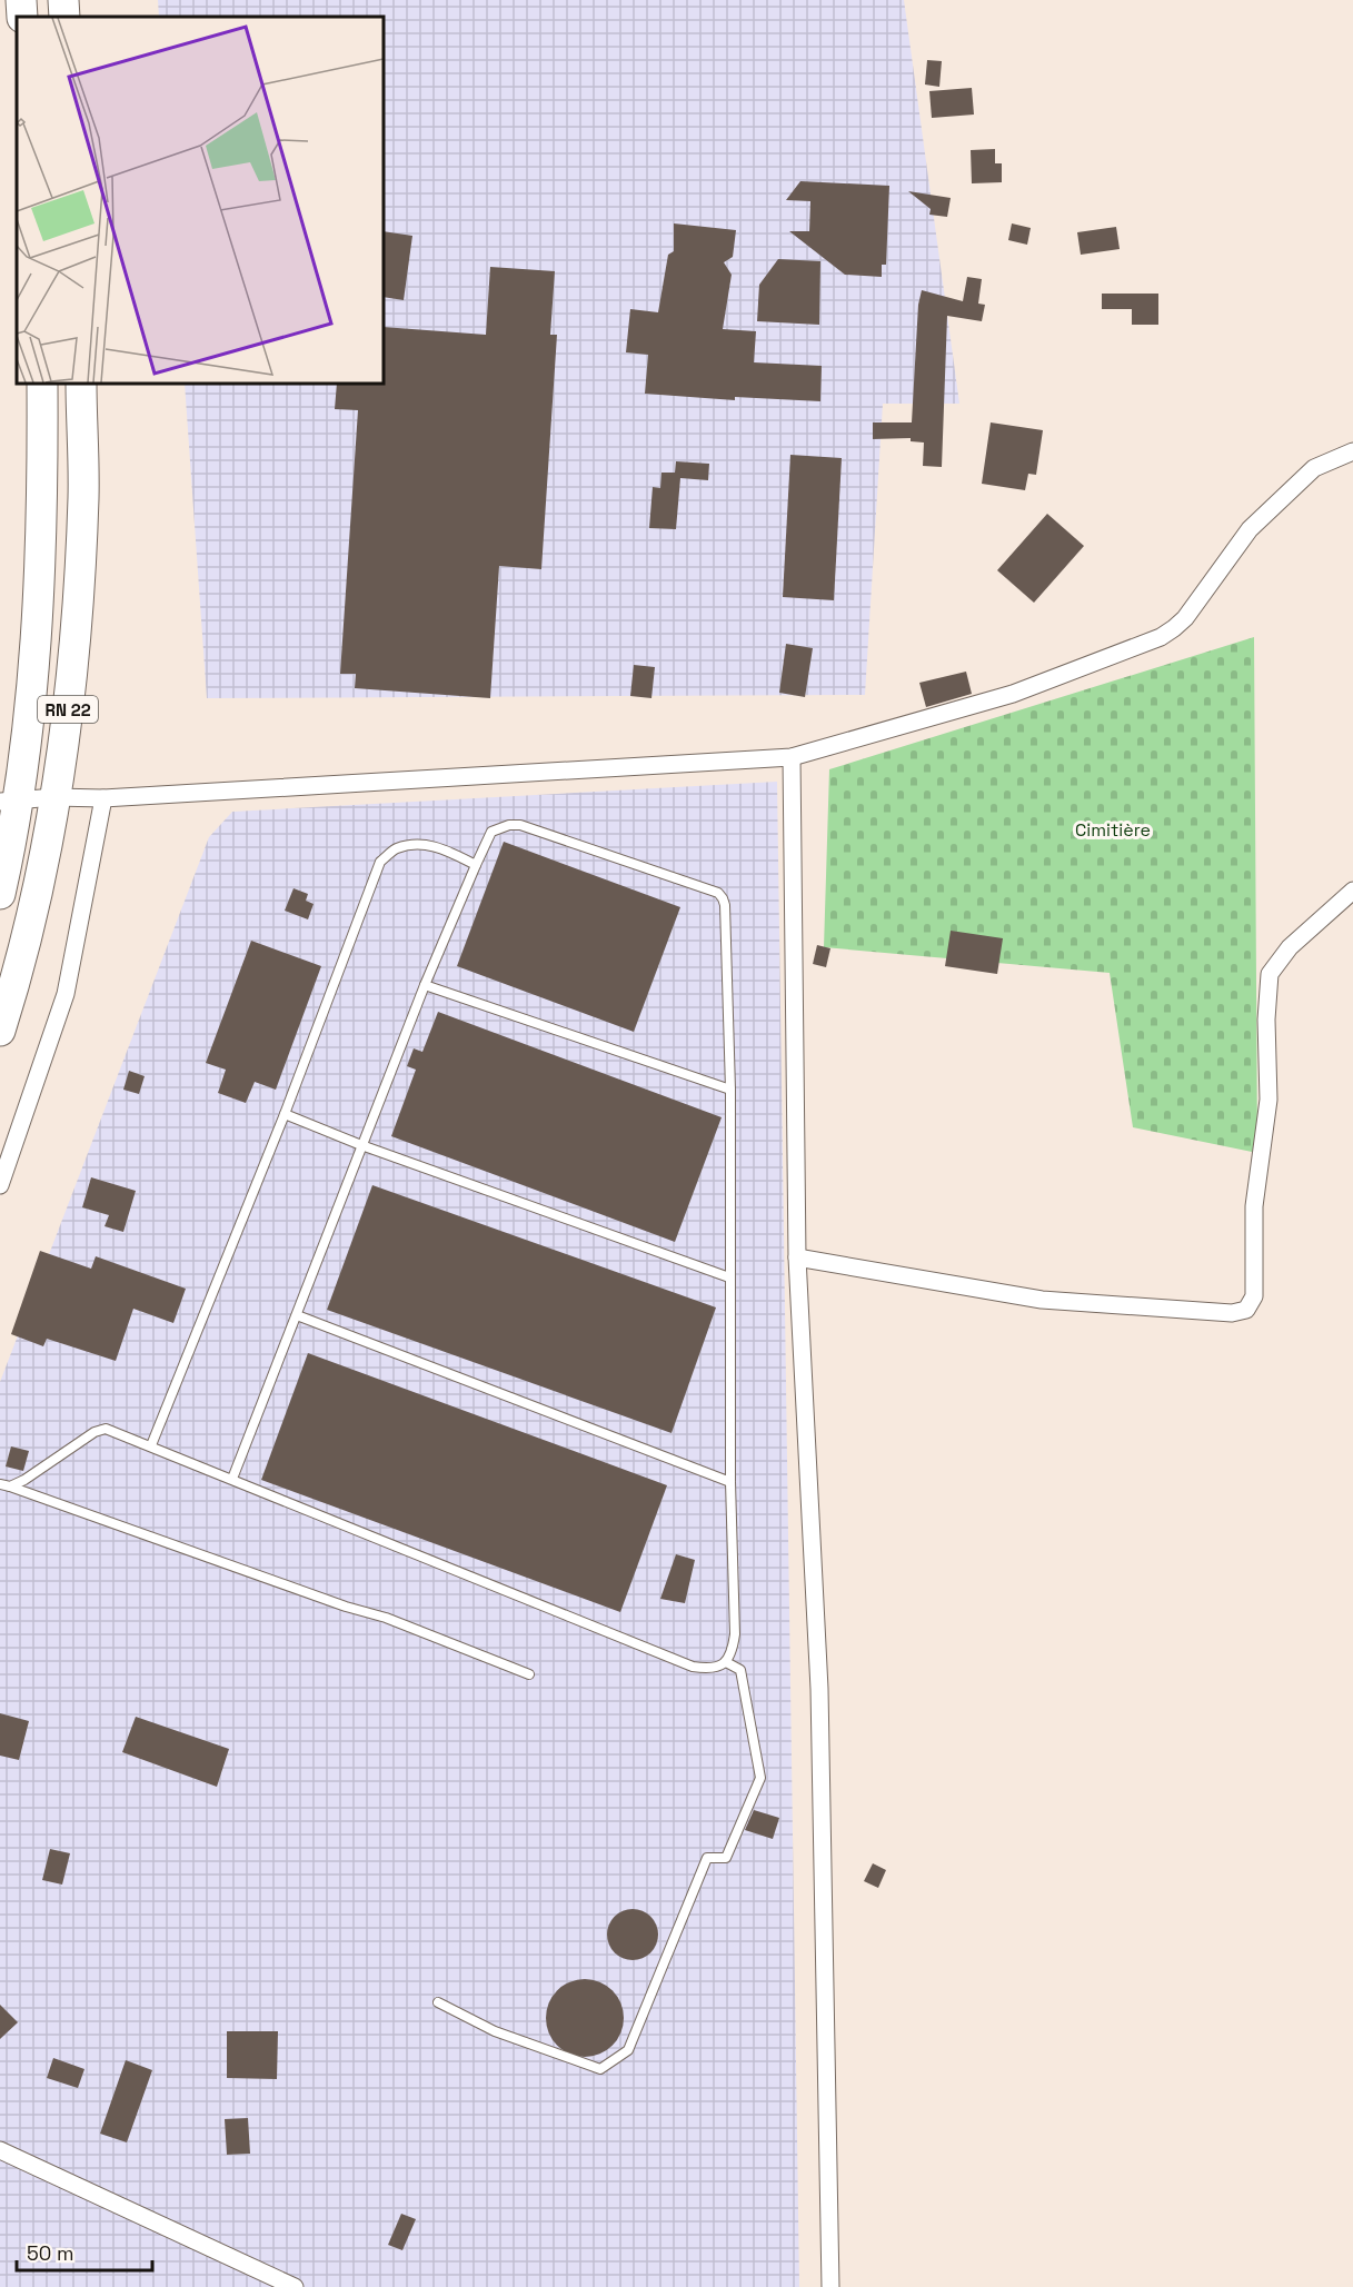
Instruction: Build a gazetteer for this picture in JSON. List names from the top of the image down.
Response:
{
  "streets": {
    "highway": ["RN 22"]
  },
  "parks": ["Cimitière"],
  "scale_bar": "50 m"
}
